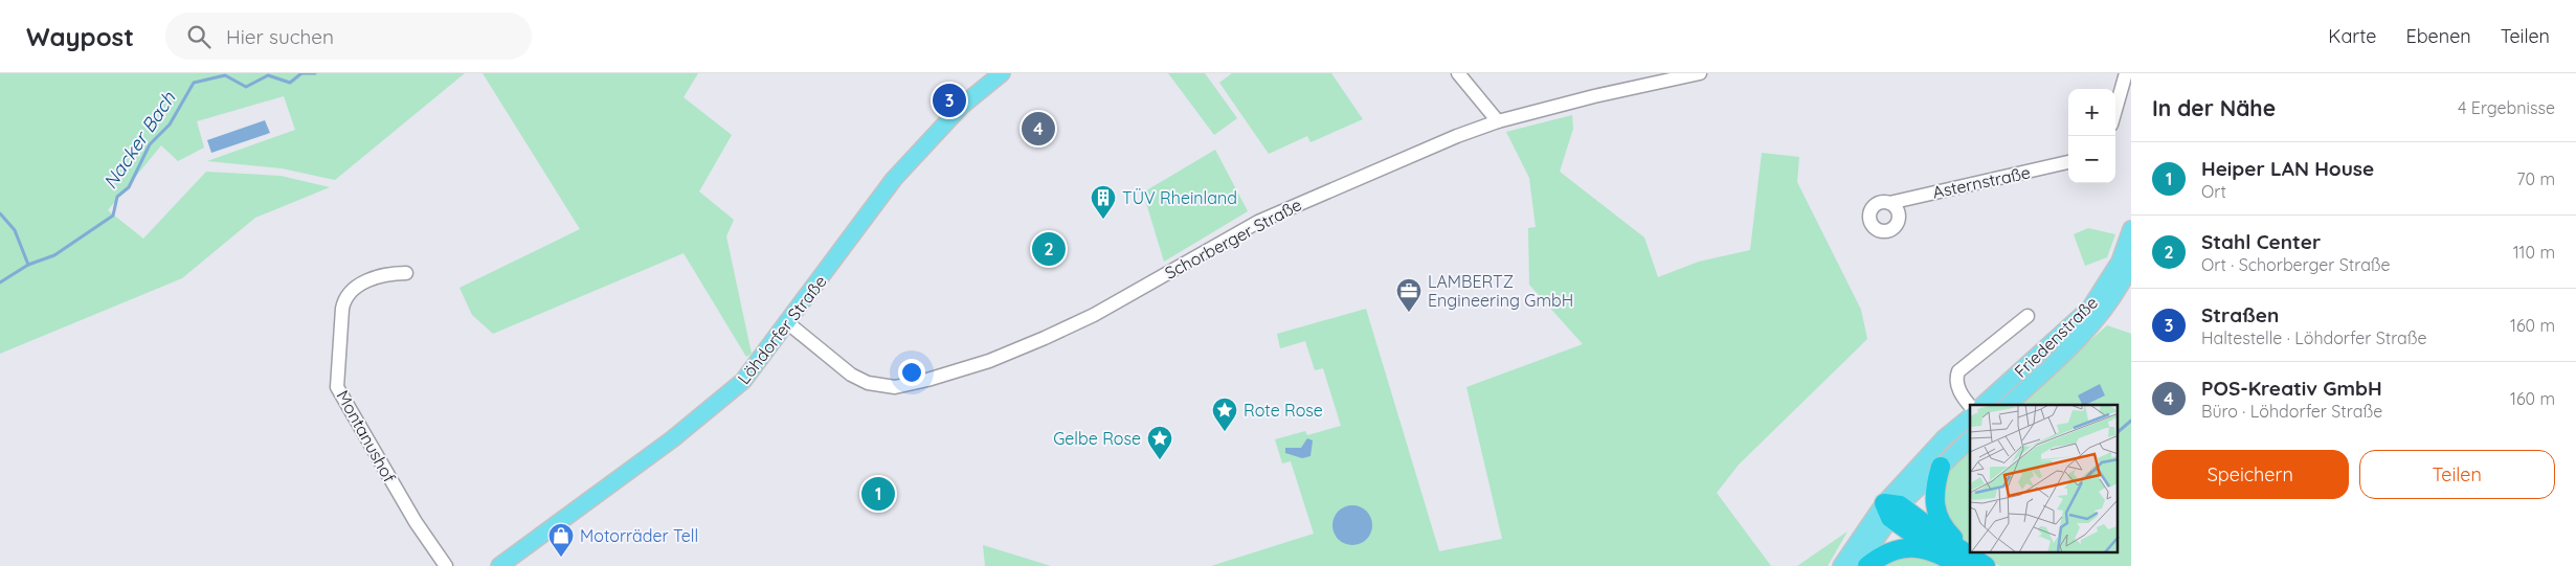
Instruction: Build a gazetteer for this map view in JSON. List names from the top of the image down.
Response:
{
  "streets": {
    "main road": ["Löhdorfer Straße", "Friedenstraße"],
    "street": ["Asternstraße", "Schorberger Straße", "Montanushof"]
  },
  "crossings": [
    ["Schorberger Straße", "Löhdorfer Straße"]
  ],
  "water": ["Nacker Bach"],
  "places": {
    "building": ["TÜV Rheinland"],
    "office": ["LAMBERTZ Engineering GmbH"],
    "place": ["Rote Rose", "Gelbe Rose"],
    "shop": ["Motorräder Tell"]
  },
  "page": {
    "header": "Waypost",
    "search": "Hier suchen",
    "nav": ["Karte", "Ebenen", "Teilen"],
    "heading": ["In der Nähe", "4 Ergebnisse"],
    "pins": [
      "3",
      "4",
      "2",
      "1"
    ],
    "map_buttons": ["+", "−"],
    "list": [
      {
        "mark": "1",
        "name": "Heiper LAN House",
        "note": "Ort",
        "value": "70 m"
      },
      {
        "mark": "2",
        "name": "Stahl Center",
        "note": "Ort · Schorberger Straße",
        "value": "110 m"
      },
      {
        "mark": "3",
        "name": "Straßen",
        "note": "Haltestelle · Löhdorfer Straße",
        "value": "160 m"
      },
      {
        "mark": "4",
        "name": "POS-Kreativ GmbH",
        "note": "Büro · Löhdorfer Straße",
        "value": "160 m"
      }
    ],
    "buttons": ["Speichern", "Teilen"]
  }
}
